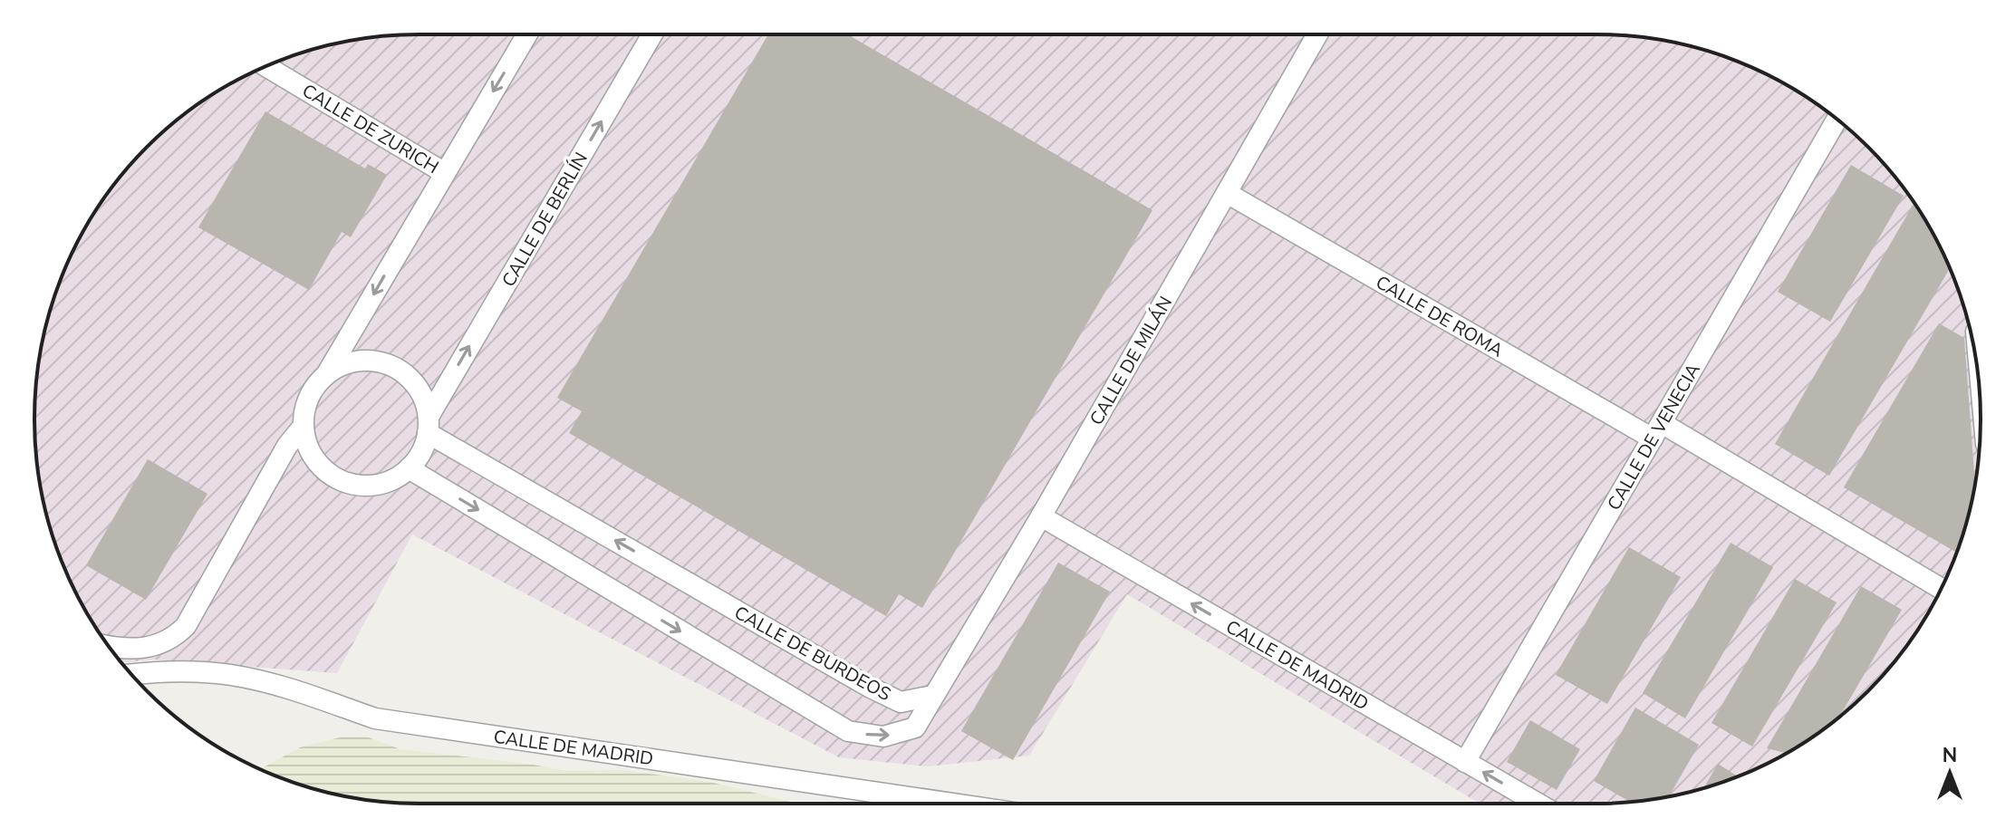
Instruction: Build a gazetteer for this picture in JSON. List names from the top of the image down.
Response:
{
  "streets": {
    "street": [
      "CALLE DE ZURICH",
      "CALLE DE BERLÍN",
      "CALLE DE ROMA",
      "CALLE DE MILÁN",
      "CALLE DE VENECIA",
      "CALLE DE BURDEOS",
      "CALLE DE MADRID"
    ]
  },
  "crossings": [
    ["CALLE DE BERLÍN", "CALLE DE BURDEOS"],
    ["CALLE DE ROMA", "CALLE DE MILÁN"],
    ["CALLE DE ROMA", "CALLE DE VENECIA"],
    ["CALLE DE MILÁN", "CALLE DE BURDEOS"],
    ["CALLE DE MILÁN", "CALLE DE MADRID"],
    ["CALLE DE VENECIA", "CALLE DE MADRID"]
  ],
  "one_way": ["CALLE DE MADRID"],
  "north": "top"
}
